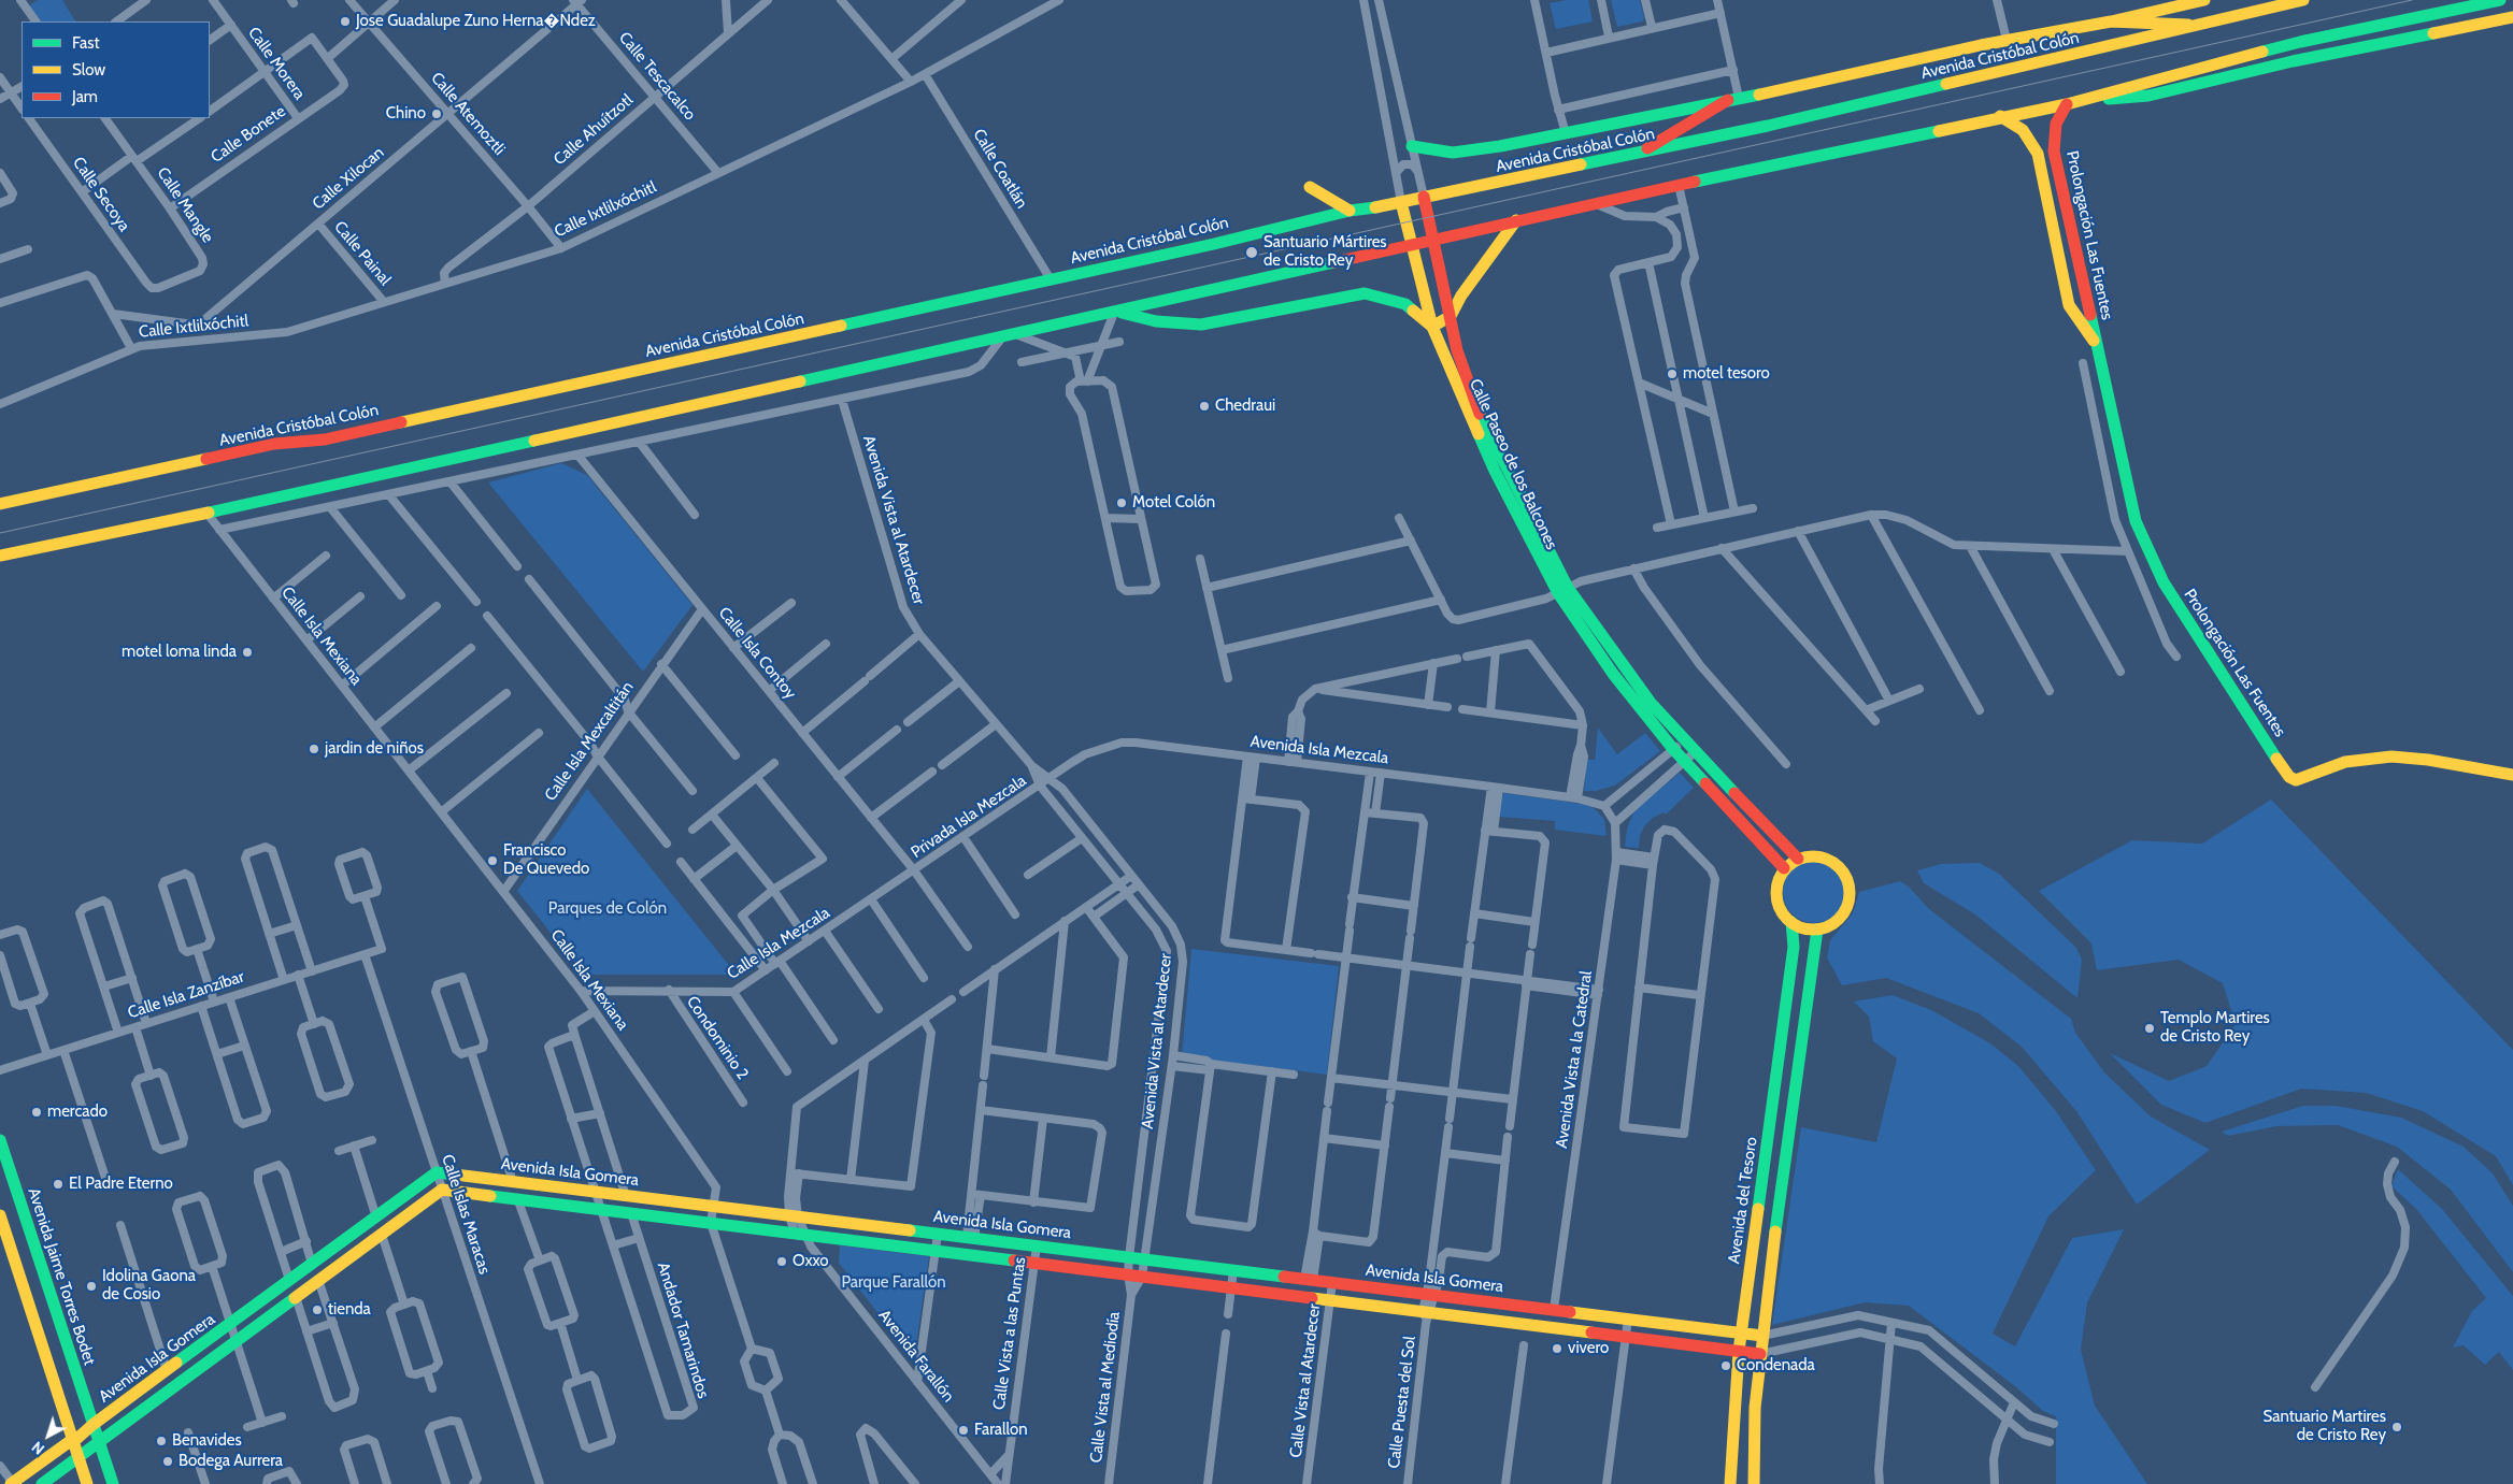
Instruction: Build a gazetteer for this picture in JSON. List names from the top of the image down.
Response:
{
  "streets": {
    "main road": [
      "Avenida Cristóbal Colón",
      "Prolongación Las Fuentes",
      "Calle Paseo de los Balcones",
      "Avenida Isla Gomera",
      "Avenida del Tesoro",
      "Avenida Jaime Torres Bodet"
    ],
    "street": [
      "Calle Morera",
      "Calle Tescacalco",
      "Calle Atemoztli",
      "Calle Ahuítzotl",
      "Calle Bonete",
      "Calle Coatlán",
      "Calle Xilocan",
      "Calle Secoya",
      "Calle Mangle",
      "Calle Ixtlilxóchitl",
      "Calle Painal",
      "Avenida Vista al Atardecer",
      "Calle Isla Mexiana",
      "Calle Isla Contoy",
      "Calle Isla Mexcaltitán",
      "Avenida Isla Mezcala",
      "Privada Isla Mezcala",
      "Calle Isla Mezcala",
      "Calle Isla Zanzíbar",
      "Condominio 2",
      "Avenida Vista a la Catedral",
      "Calle Islas Maracas",
      "Andador Tamarindos",
      "Calle Vista a las Puntas",
      "Avenida Farallón",
      "Calle Vista al Atardecer",
      "Calle Vista al Mediodía",
      "Calle Puesta del Sol"
    ]
  },
  "crossings": [
    ["Avenida Cristóbal Colón", "Calle Coatlán"],
    ["Avenida Cristóbal Colón", "Calle Paseo de los Balcones"],
    ["Calle Morera", "Calle Bonete"],
    ["Calle Tescacalco", "Calle Ahuítzotl"],
    ["Calle Tescacalco", "Calle Xilocan"],
    ["Calle Tescacalco", "Calle Ixtlilxóchitl"],
    ["Calle Atemoztli", "Calle Ahuítzotl"],
    ["Calle Atemoztli", "Calle Xilocan"],
    ["Calle Atemoztli", "Calle Ixtlilxóchitl"],
    ["Calle Ahuítzotl", "Calle Ixtlilxóchitl"],
    ["Calle Bonete", "Calle Mangle"],
    ["Calle Coatlán", "Calle Ixtlilxóchitl"],
    ["Calle Xilocan", "Calle Painal"],
    ["Calle Secoya", "Calle Mangle"],
    ["Calle Ixtlilxóchitl", "Calle Painal"],
    ["Calle Paseo de los Balcones", "Avenida del Tesoro"],
    ["Avenida Vista al Atardecer", "Avenida Isla Mezcala"],
    ["Avenida Vista al Atardecer", "Privada Isla Mezcala"],
    ["Avenida Vista al Atardecer", "Avenida Isla Gomera"],
    ["Avenida Vista al Atardecer", "Calle Vista al Mediodía"],
    ["Calle Isla Mexiana", "Calle Isla Mexcaltitán"],
    ["Calle Isla Mexiana", "Calle Isla Mezcala"],
    ["Calle Isla Mexiana", "Avenida Isla Gomera"],
    ["Calle Isla Contoy", "Calle Isla Mexcaltitán"],
    ["Calle Isla Contoy", "Privada Isla Mezcala"],
    ["Calle Isla Contoy", "Calle Isla Mezcala"],
    ["Avenida Isla Mezcala", "Privada Isla Mezcala"],
    ["Avenida Isla Mezcala", "Avenida Vista a la Catedral"],
    ["Privada Isla Mezcala", "Calle Isla Mezcala"],
    ["Calle Isla Mezcala", "Condominio 2"],
    ["Calle Isla Zanzíbar", "Calle Islas Maracas"],
    ["Avenida Vista a la Catedral", "Avenida Isla Gomera"],
    ["Avenida Isla Gomera", "Avenida del Tesoro"],
    ["Avenida Isla Gomera", "Calle Islas Maracas"],
    ["Avenida Isla Gomera", "Avenida Jaime Torres Bodet"],
    ["Avenida Isla Gomera", "Andador Tamarindos"],
    ["Avenida Isla Gomera", "Calle Vista a las Puntas"],
    ["Avenida Isla Gomera", "Avenida Farallón"],
    ["Avenida Isla Gomera", "Calle Vista al Atardecer"],
    ["Avenida Isla Gomera", "Calle Vista al Mediodía"],
    ["Avenida Isla Gomera", "Calle Puesta del Sol"]
  ],
  "parks": ["Parques de Colón", "Parque Farallón"],
  "places": [
    "Jose Guadalupe Zuno Herna�Ndez",
    "Chino",
    "Santuario Mártires de Cristo Rey",
    "motel tesoro",
    "Chedraui",
    "Motel Colón",
    "motel loma linda",
    "jardin de niños",
    "Francisco De Quevedo",
    "Templo Martires de Cristo Rey",
    "mercado",
    "El Padre Eterno",
    "Oxxo",
    "Idolina Gaona de Cosio",
    "tienda",
    "vivero",
    "Condenada",
    "Santuario Martires de Cristo Rey",
    "Farallon",
    "Benavides",
    "Bodega Aurrera"
  ],
  "legend": ["Fast", "Slow", "Jam"],
  "north": "bottom left"
}
